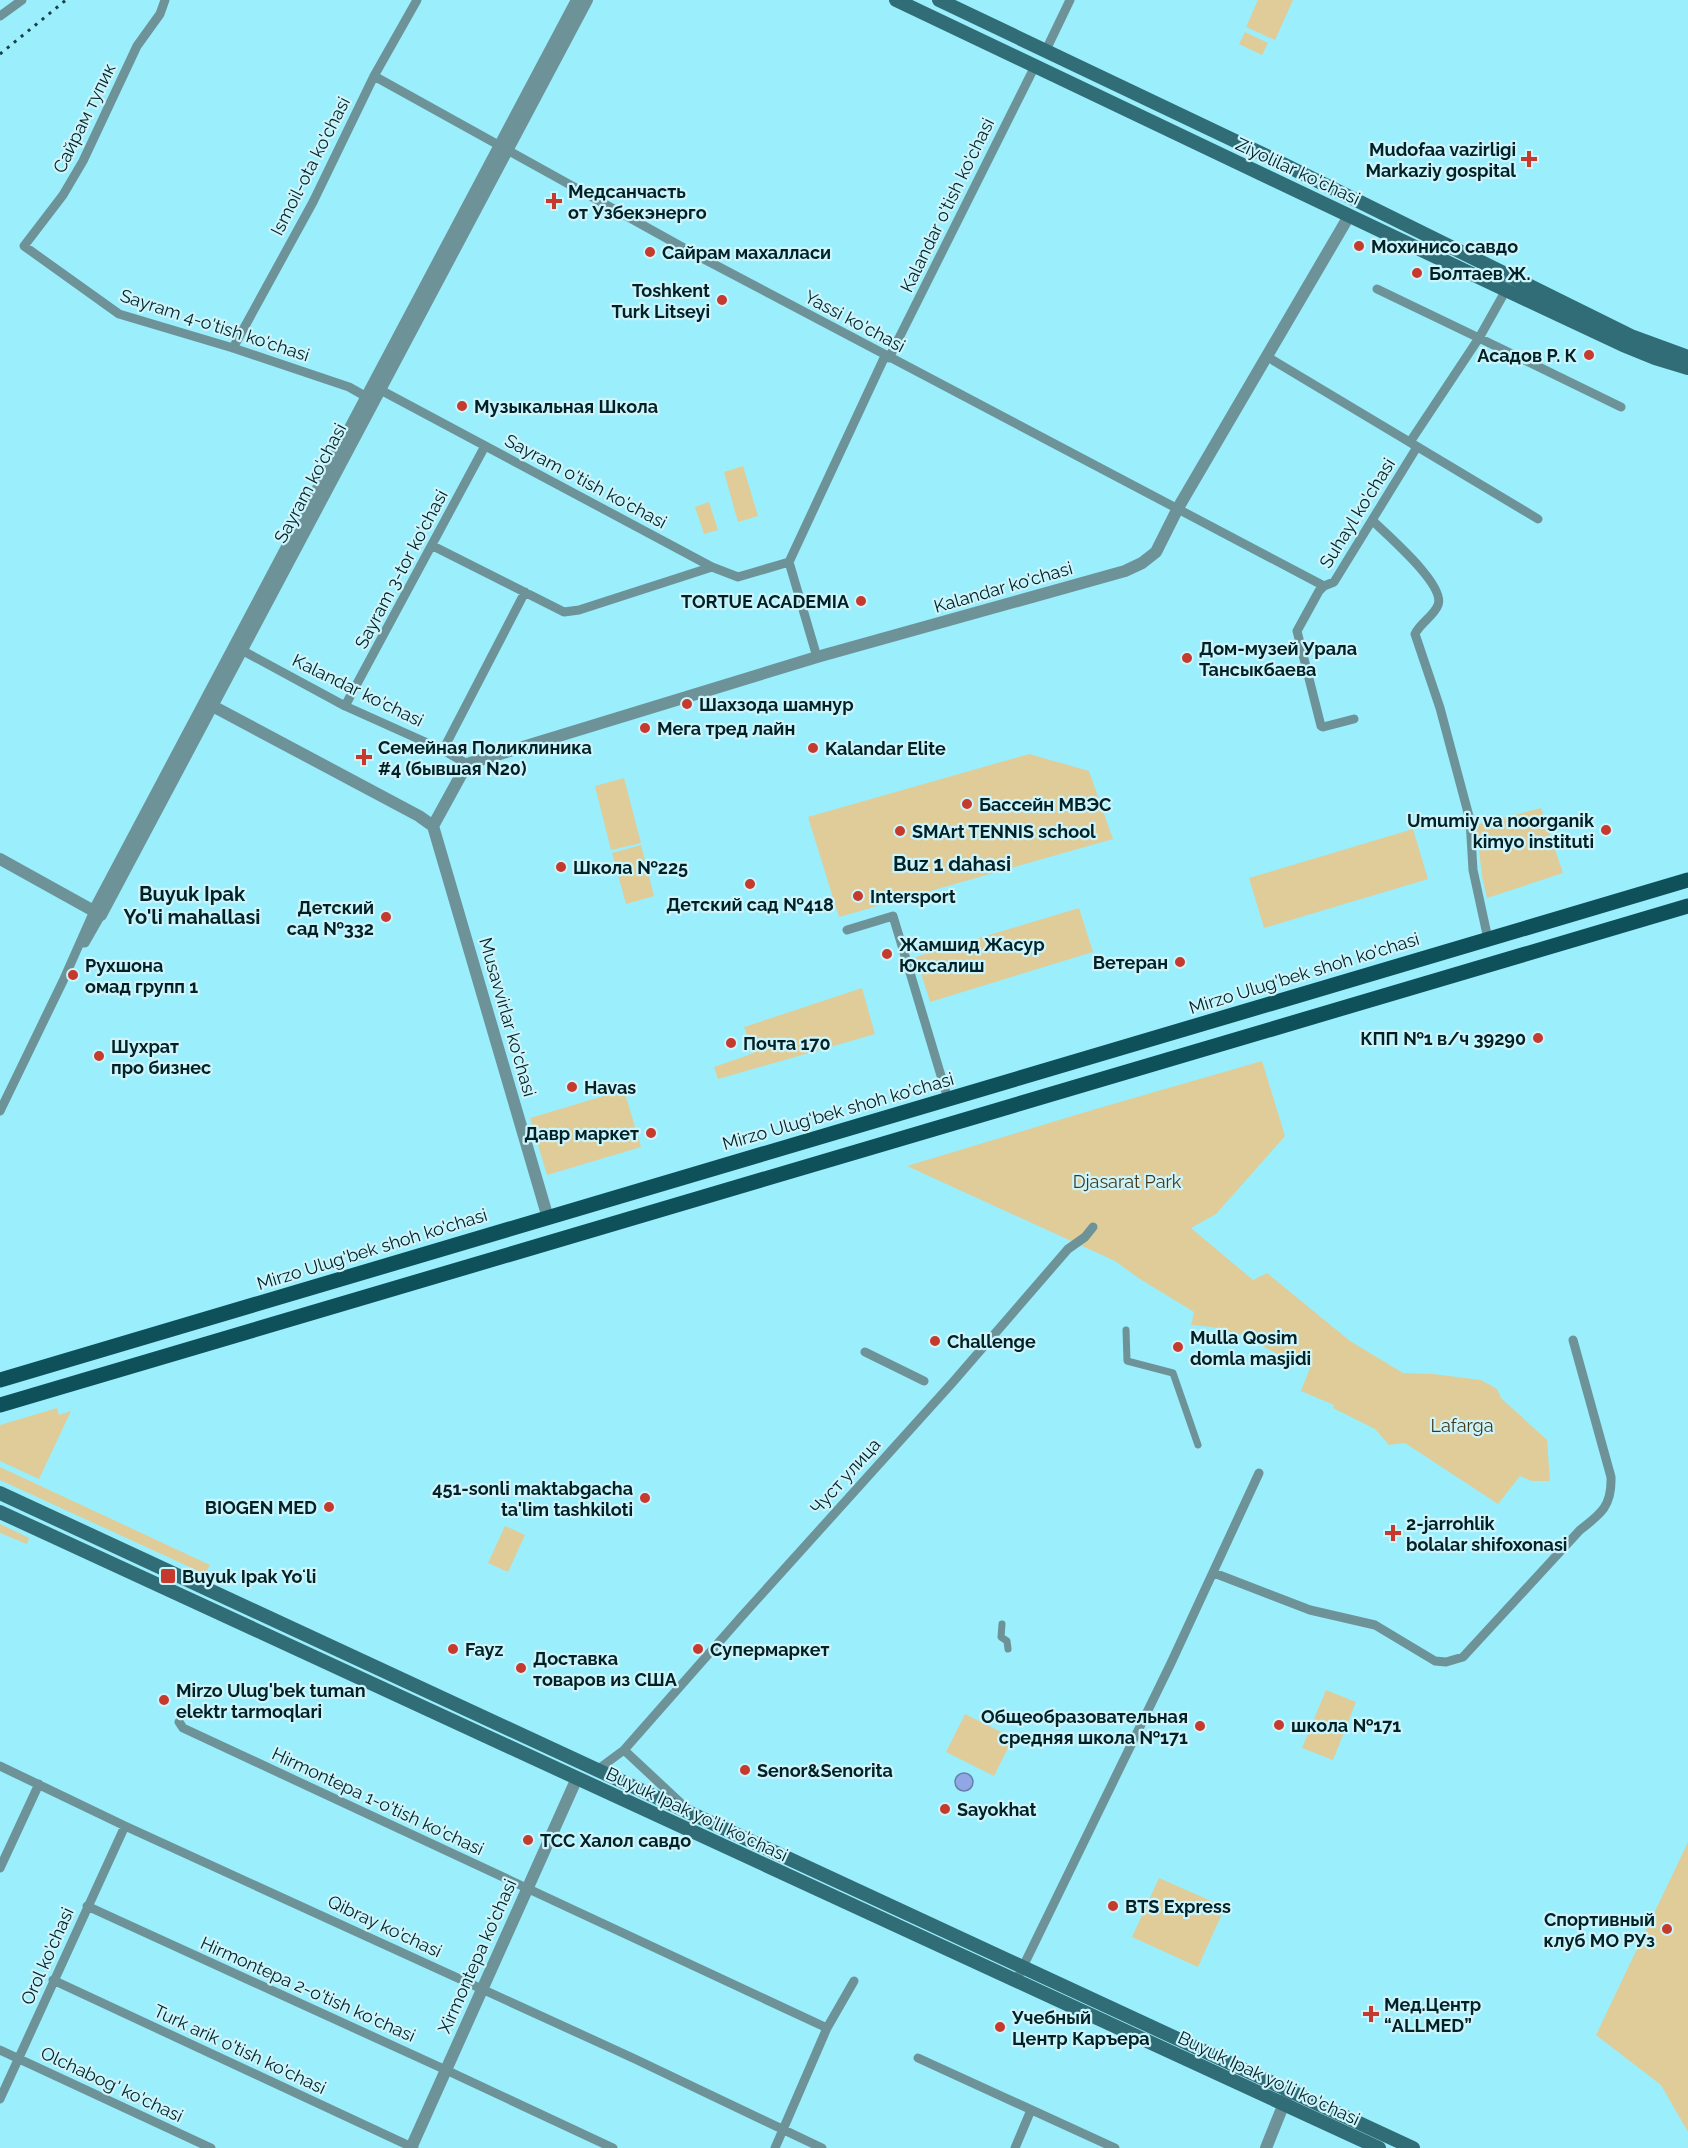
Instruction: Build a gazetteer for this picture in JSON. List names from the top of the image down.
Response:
{
  "streets": {
    "main road": [
      "Ziyolilar ko'chasi",
      "Mirzo Ulug'bek shoh ko'chasi",
      "Buyuk Ipak yo'li ko'chasi",
      "Xirmontepa ko'chasi"
    ],
    "street": [
      "Сайрам тупик",
      "Ismoil-ota ko'chasi",
      "Kalandar o'tish ko'chasi",
      "Yassi ko'chasi",
      "Sayram 4-o'tish ko'chasi",
      "Sayram o'tish ko'chasi",
      "Sayram ko'chasi",
      "Suhayl ko'chasi",
      "Sayram 3-tor ko'chasi",
      "Kalandar ko'chasi",
      "Musavvirlar ko'chasi",
      "Чуст улица",
      "Hirmontepa 1-o'tish ko'chasi",
      "Qibray ko'chasi",
      "Orol ko'chasi",
      "Hirmontepa 2-o'tish ko'chasi",
      "Turk arik o'tish ko'chasi",
      "Olchabog' ko'chasi"
    ]
  },
  "crossings": [
    ["Сайрам тупик", "Sayram 4-o'tish ko'chasi"],
    ["Ismoil-ota ko'chasi", "Yassi ko'chasi"],
    ["Ismoil-ota ko'chasi", "Sayram 4-o'tish ko'chasi"],
    ["Ziyolilar ko'chasi", "Kalandar o'tish ko'chasi"],
    ["Ziyolilar ko'chasi", "Suhayl ko'chasi"],
    ["Ziyolilar ko'chasi", "Kalandar ko'chasi"],
    ["Kalandar o'tish ko'chasi", "Yassi ko'chasi"],
    ["Kalandar o'tish ko'chasi", "Sayram o'tish ko'chasi"],
    ["Yassi ko'chasi", "Sayram ko'chasi"],
    ["Yassi ko'chasi", "Suhayl ko'chasi"],
    ["Yassi ko'chasi", "Kalandar ko'chasi"],
    ["Sayram 4-o'tish ko'chasi", "Sayram o'tish ko'chasi"],
    ["Sayram 4-o'tish ko'chasi", "Sayram ko'chasi"],
    ["Sayram o'tish ko'chasi", "Sayram ko'chasi"],
    ["Sayram o'tish ko'chasi", "Sayram 3-tor ko'chasi"],
    ["Sayram ko'chasi", "Kalandar ko'chasi"],
    ["Suhayl ko'chasi", "Kalandar ko'chasi"],
    ["Sayram 3-tor ko'chasi", "Kalandar ko'chasi"],
    ["Mirzo Ulug'bek shoh ko'chasi", "Musavvirlar ko'chasi"],
    ["Чуст улица", "Buyuk Ipak yo'li ko'chasi"],
    ["Hirmontepa 1-o'tish ko'chasi", "Xirmontepa ko'chasi"],
    ["Buyuk Ipak yo'li ko'chasi", "Xirmontepa ko'chasi"],
    ["Qibray ko'chasi", "Orol ko'chasi"],
    ["Qibray ko'chasi", "Xirmontepa ko'chasi"],
    ["Orol ko'chasi", "Hirmontepa 2-o'tish ko'chasi"],
    ["Orol ko'chasi", "Turk arik o'tish ko'chasi"],
    ["Orol ko'chasi", "Olchabog' ko'chasi"],
    ["Xirmontepa ko'chasi", "Hirmontepa 2-o'tish ko'chasi"],
    ["Xirmontepa ko'chasi", "Turk arik o'tish ko'chasi"]
  ],
  "districts": ["Buz 1 dahasi", "Buyuk Ipak Yo'li mahallasi"],
  "parks": ["Djasarat Park", "Lafarga"],
  "places": {
    "health": [
      "Mudofaa vazirligi Markaziy gospital",
      "Медсанчасть от Узбекэнерго",
      "Семейная Поликлиника #4 (бывшая N20)",
      "2-jarrohlik bolalar shifoxonasi",
      "Мед.Центр “ALLMED”"
    ],
    "other": [
      "Мохинисо савдо",
      "Сайрам махалласи",
      "Болтаев Ж.",
      "Toshkent Turk Litseyi",
      "Асадов Р. К",
      "Музыкальная Школа",
      "TORTUE ACADEMIA",
      "Дом-музей Урала Тансыкбаева",
      "Шахзода шамнур",
      "Мега тред лайн",
      "Kalandar Elite",
      "Бассейн МВЭС",
      "Umumiy va noorganik kimyo instituti",
      "SMArt TENNIS school",
      "Школа №225",
      "Детский сад №418",
      "Intersport",
      "Детский сад №332",
      "Жамшид Жасур Юксалиш",
      "Ветеран",
      "Рухшона омад групп 1",
      "КПП №1 в/ч 39290",
      "Почта 170",
      "Шухрат про бизнес",
      "Havas",
      "Давр маркет",
      "Challenge",
      "Mulla Qosim domla masjidi",
      "451-sonli maktabgacha ta'lim tashkiloti",
      "BIOGEN MED",
      "Fayz",
      "Супермаркет",
      "Доставка товаров из США",
      "Mirzo Ulug'bek tuman elektr tarmoqlari",
      "школа №171",
      "Общеобразовательная средняя школа №171",
      "Senor&Senorita",
      "Sayokhat",
      "ТСС Халол савдо",
      "BTS Express",
      "Спортивный клуб МО РУз",
      "Учебный Центр Каръера"
    ],
    "transit": ["Buyuk Ipak Yoʻli"]
  }
}
